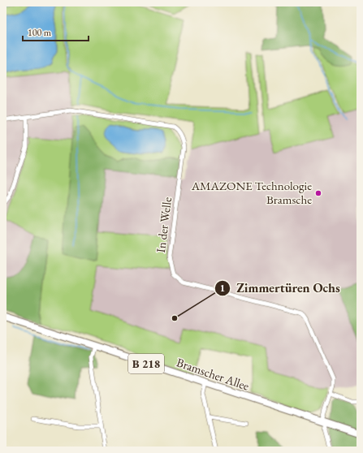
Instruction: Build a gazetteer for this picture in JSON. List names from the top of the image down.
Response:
{
  "streets": {
    "main road": ["B 218", "Bramscher Allee"],
    "street": ["In der Welle"]
  },
  "crossings": [
    ["In der Welle", "Bramscher Allee"]
  ],
  "places": ["AMAZONE Technologie Bramsche", "Zimmertüren Ochs"],
  "scale_bar": "100 m"
}
